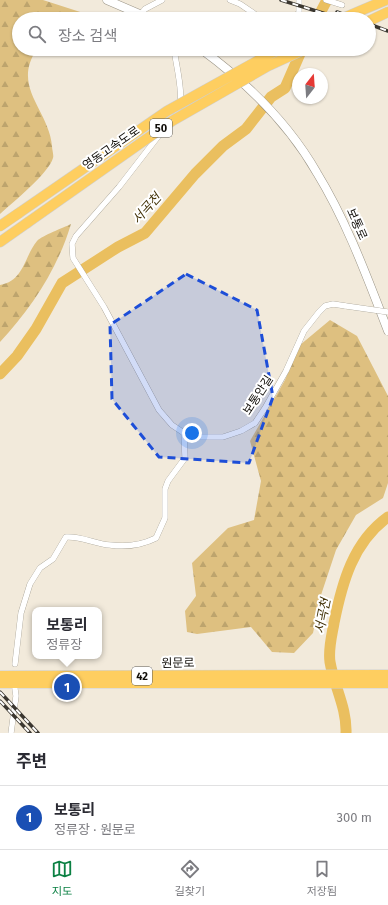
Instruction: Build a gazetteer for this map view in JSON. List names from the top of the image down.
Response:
{
  "streets": {
    "highway": [
      "50",
      "영동고속도로",
      "원문로",
      "42"
    ],
    "street": ["보통로", "보통안길"]
  },
  "crossings": [
    ["원문로", "42"]
  ],
  "water": ["서곡천"],
  "north": "top",
  "page": {
    "search": "장소 검색",
    "popup": ["보통리", "정류장"],
    "pins": "1",
    "heading": "주변",
    "list": [
      {
        "mark": "1",
        "name": "보통리",
        "note": "정류장 · 원문로",
        "value": "300 m"
      }
    ],
    "nav": ["지도", "길찾기", "저장됨"]
  }
}
